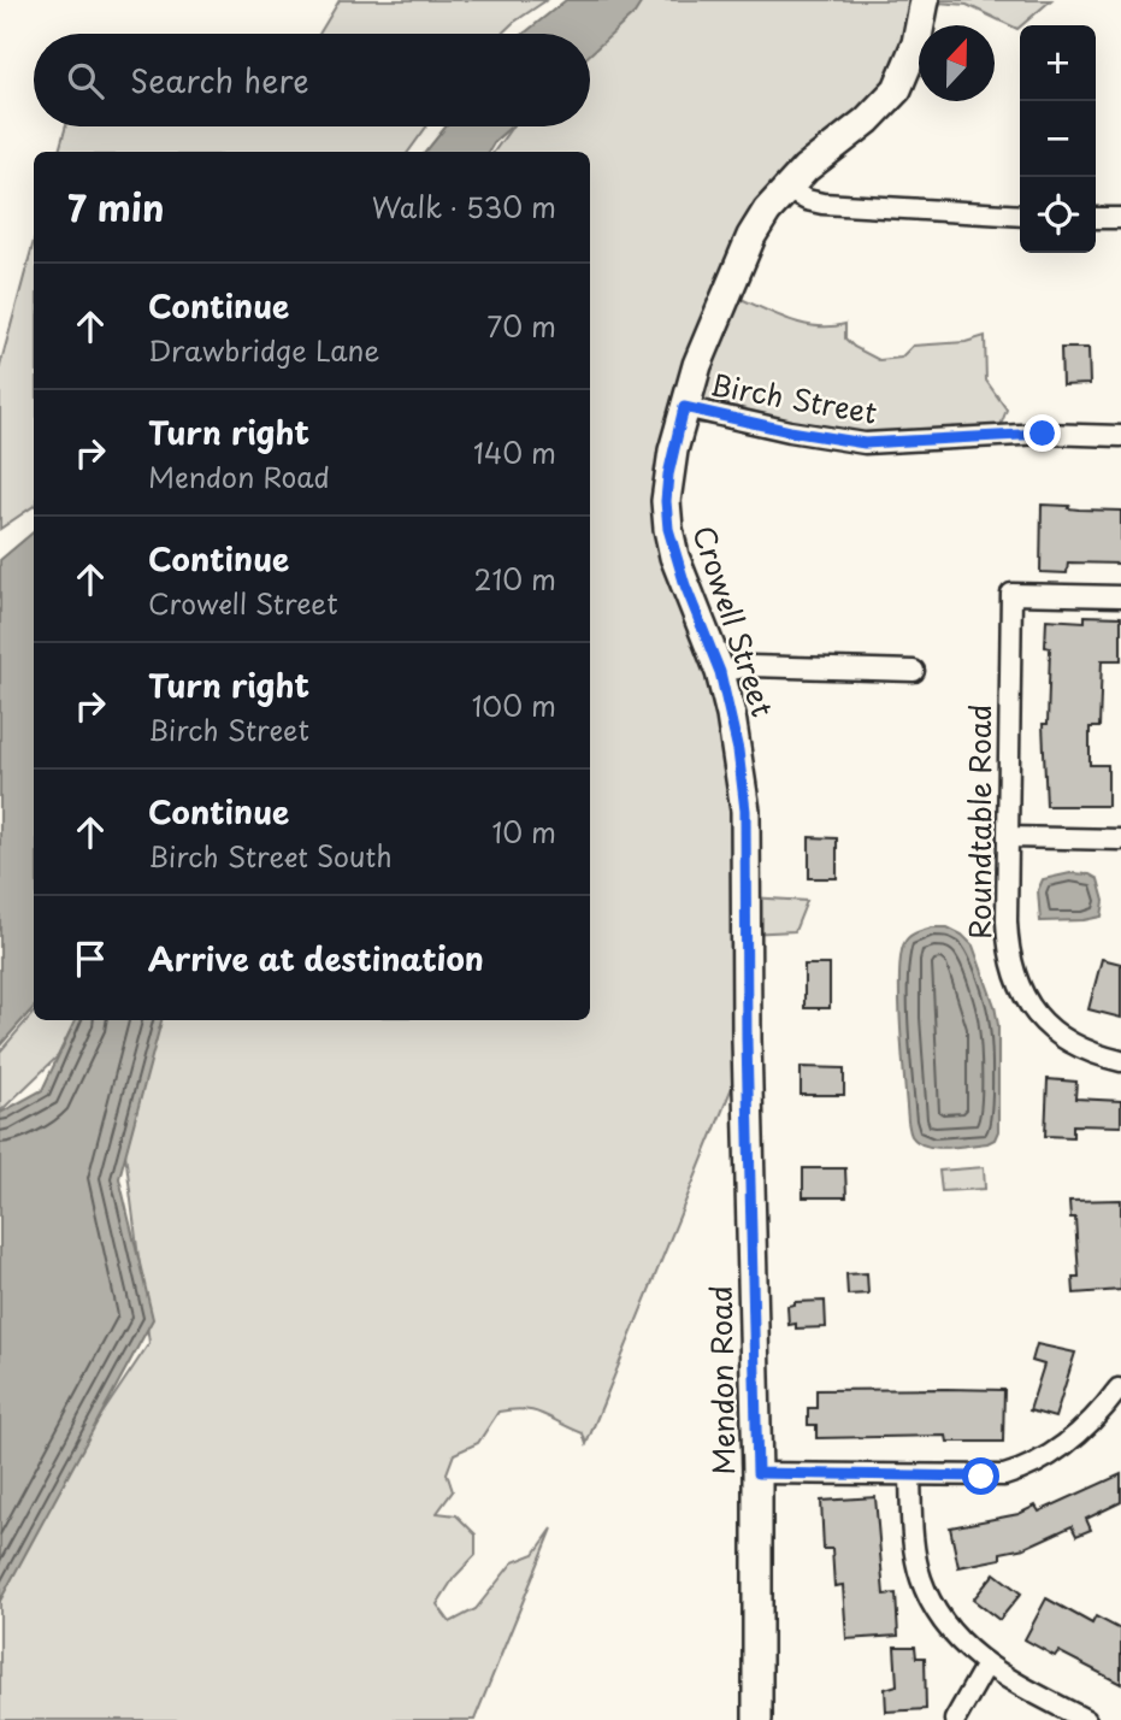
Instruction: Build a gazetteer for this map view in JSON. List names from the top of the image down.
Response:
{
  "streets": {
    "street": [
      "Birch Street",
      "Crowell Street",
      "Roundtable Road",
      "Mendon Road"
    ]
  },
  "crossings": [
    ["Birch Street", "Crowell Street"],
    ["Crowell Street", "Mendon Road"]
  ],
  "north": "top",
  "page": {
    "map_buttons": ["+", "−"],
    "search": "Search here",
    "heading": ["7 min", "Walk · 530 m"],
    "list": [
      ["Continue", "Drawbridge Lane", "70 m"],
      ["Turn right", "Mendon Road", "140 m"],
      ["Continue", "Crowell Street", "210 m"],
      ["Turn right", "Birch Street", "100 m"],
      ["Continue", "Birch Street South", "10 m"],
      "Arrive at destination"
    ]
  }
}
